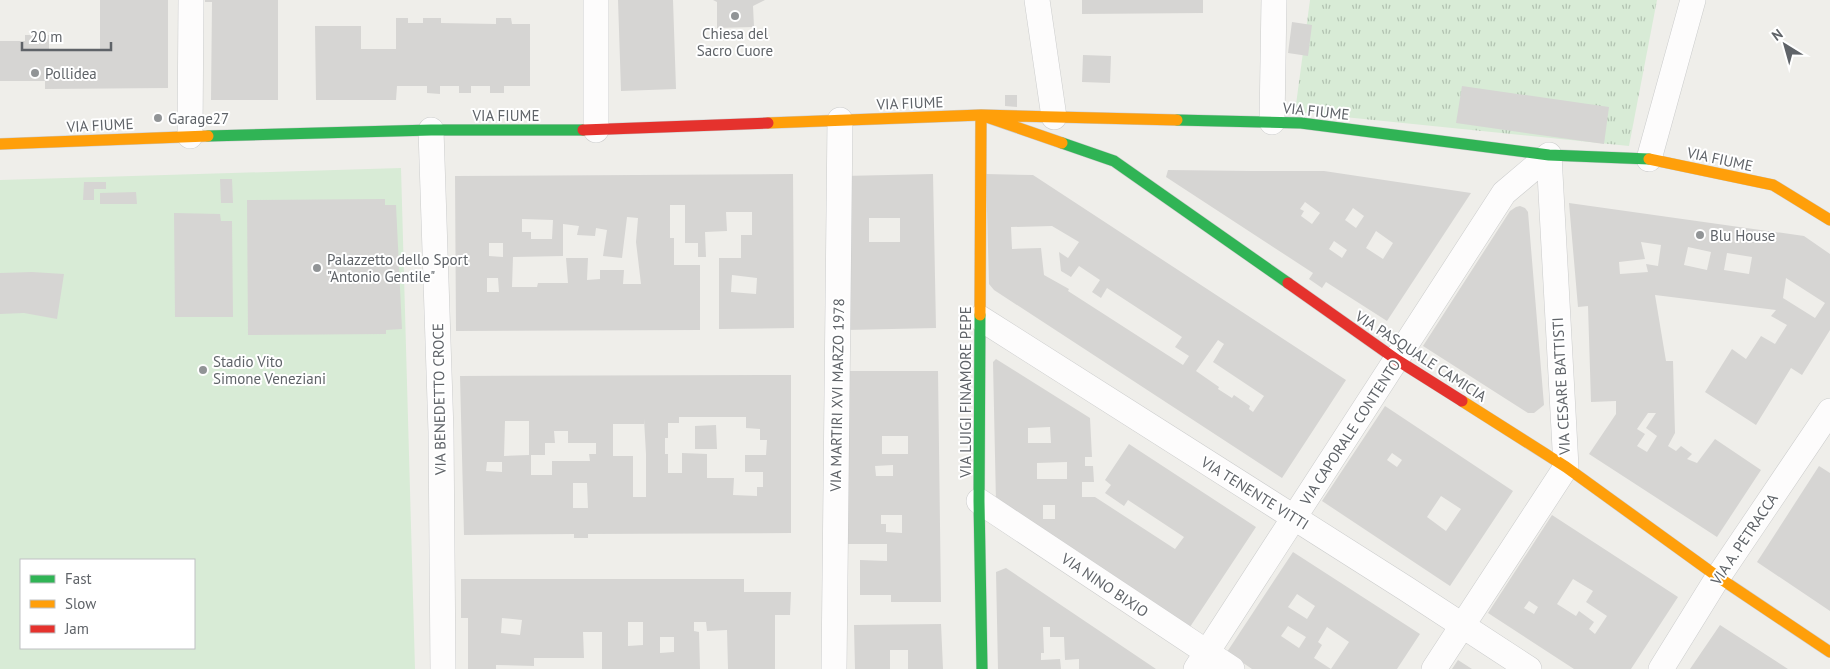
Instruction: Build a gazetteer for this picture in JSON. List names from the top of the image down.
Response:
{
  "streets": {
    "street": [
      "VIA FIUME",
      "VIA PASQUALE CAMICIA",
      "VIA CESARE BATTISTI",
      "VIA LUIGI FINAMORE PEPE",
      "VIA MARTIRI XVI MARZO 1978",
      "VIA BENEDETTO CROCE",
      "VIA CAPORALE CONTENTO",
      "VIA TENENTE VITTI",
      "VIA A. PETRACCA",
      "VIA NINO BIXIO"
    ]
  },
  "crossings": [
    ["VIA FIUME", "VIA PASQUALE CAMICIA"],
    ["VIA FIUME", "VIA CESARE BATTISTI"],
    ["VIA FIUME", "VIA LUIGI FINAMORE PEPE"],
    ["VIA FIUME", "VIA MARTIRI XVI MARZO 1978"],
    ["VIA FIUME", "VIA BENEDETTO CROCE"],
    ["VIA FIUME", "VIA CAPORALE CONTENTO"],
    ["VIA PASQUALE CAMICIA", "VIA CESARE BATTISTI"],
    ["VIA PASQUALE CAMICIA", "VIA LUIGI FINAMORE PEPE"],
    ["VIA PASQUALE CAMICIA", "VIA CAPORALE CONTENTO"],
    ["VIA PASQUALE CAMICIA", "VIA A. PETRACCA"],
    ["VIA CESARE BATTISTI", "VIA CAPORALE CONTENTO"],
    ["VIA CESARE BATTISTI", "VIA TENENTE VITTI"],
    ["VIA LUIGI FINAMORE PEPE", "VIA TENENTE VITTI"],
    ["VIA LUIGI FINAMORE PEPE", "VIA NINO BIXIO"],
    ["VIA CAPORALE CONTENTO", "VIA TENENTE VITTI"],
    ["VIA CAPORALE CONTENTO", "VIA NINO BIXIO"]
  ],
  "places": [
    "Chiesa del Sacro Cuore",
    "Pollidea",
    "Garage27",
    "Blu House",
    "Palazzetto dello Sport \"Antonio Gentile\"",
    "Stadio Vito Simone Veneziani"
  ],
  "legend": ["Fast", "Slow", "Jam"],
  "scale_bar": "20 m",
  "north": "top left"
}
